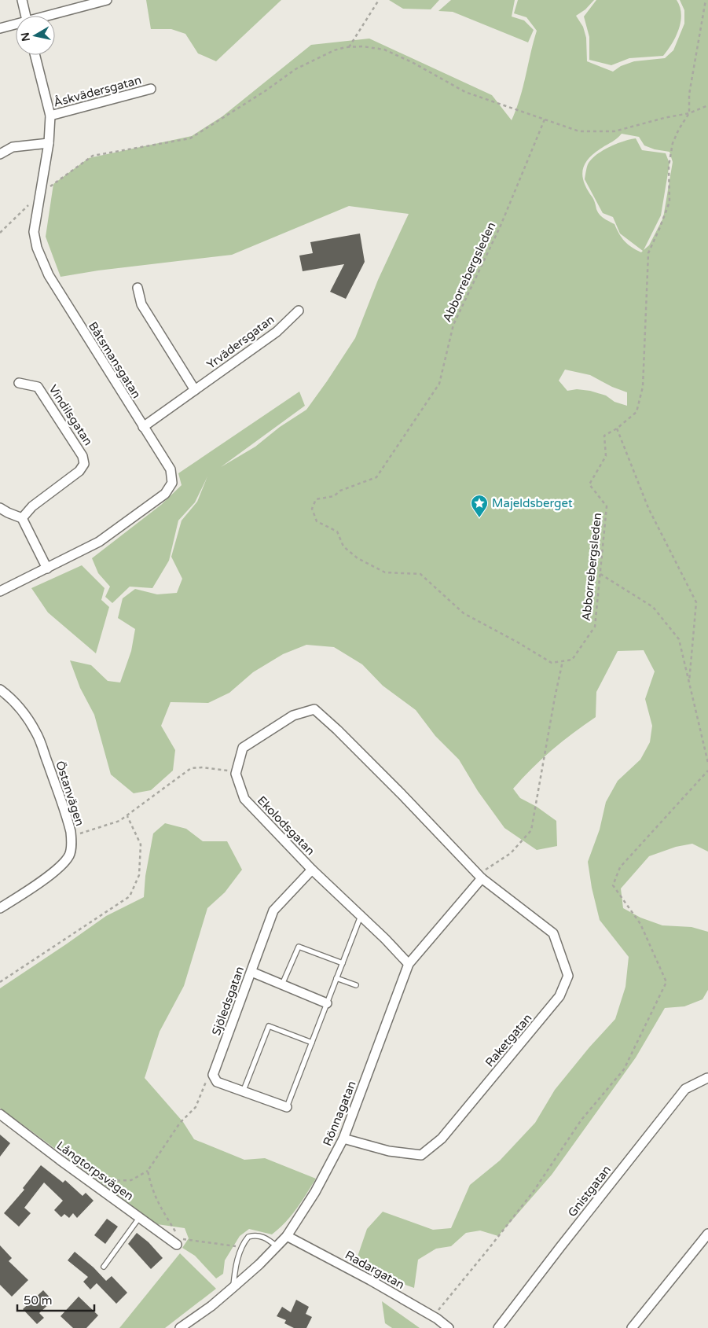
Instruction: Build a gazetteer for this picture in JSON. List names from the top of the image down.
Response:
{
  "streets": {
    "street": [
      "Åskvädersgatan",
      "Yrvädersgatan",
      "Båtsmansgatan",
      "Vindilsgatan",
      "Östanvägen",
      "Ekolodsgatan",
      "Sjöledsgatan",
      "Raketgatan",
      "Rönnagatan",
      "Långtorpsvägen",
      "Gnistgatan",
      "Radargatan"
    ],
    "path": ["Abborrebergsleden"]
  },
  "crossings": [
    ["Åskvädersgatan", "Båtsmansgatan"],
    ["Yrvädersgatan", "Båtsmansgatan"],
    ["Ekolodsgatan", "Sjöledsgatan"],
    ["Ekolodsgatan", "Raketgatan"],
    ["Ekolodsgatan", "Rönnagatan"],
    ["Raketgatan", "Rönnagatan"],
    ["Rönnagatan", "Radargatan"]
  ],
  "places": {
    "place": ["Majeldsberget"]
  },
  "scale_bar": "50 m",
  "north": "left"
}
